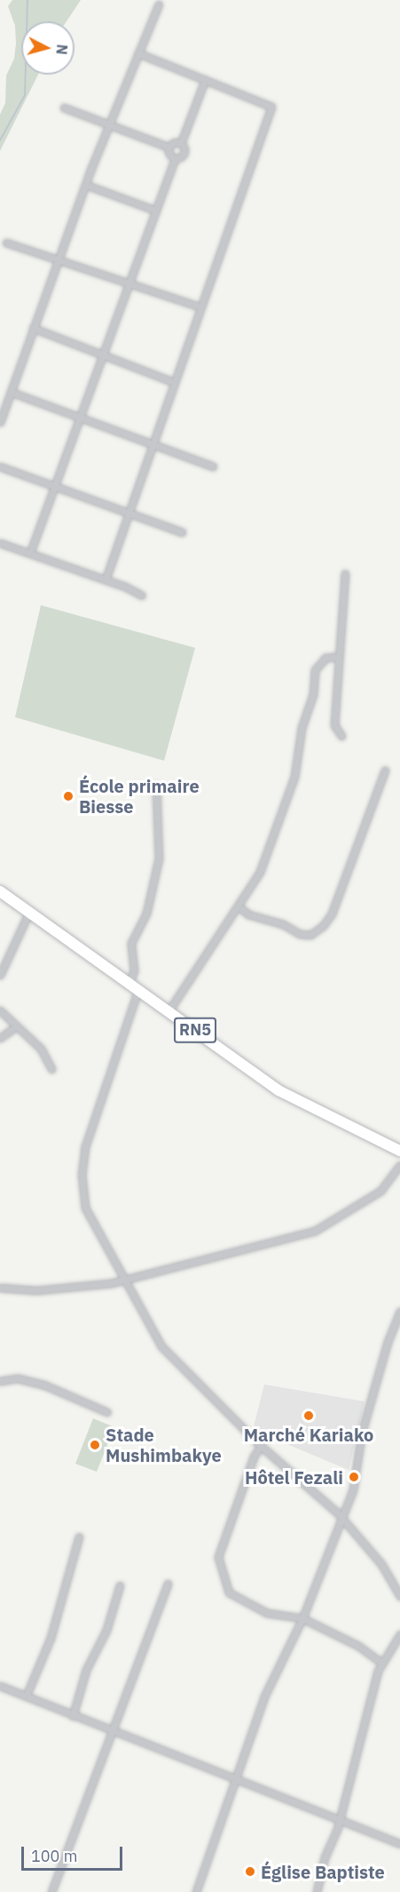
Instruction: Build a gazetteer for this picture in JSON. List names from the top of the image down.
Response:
{
  "streets": {
    "highway": ["RN5"]
  },
  "places": [
    "École primaire Biesse",
    "Marché Kariako",
    "Stade Mushimbakye",
    "Hôtel Fezali",
    "Église Baptiste"
  ],
  "scale_bar": "100 m",
  "north": "right"
}
